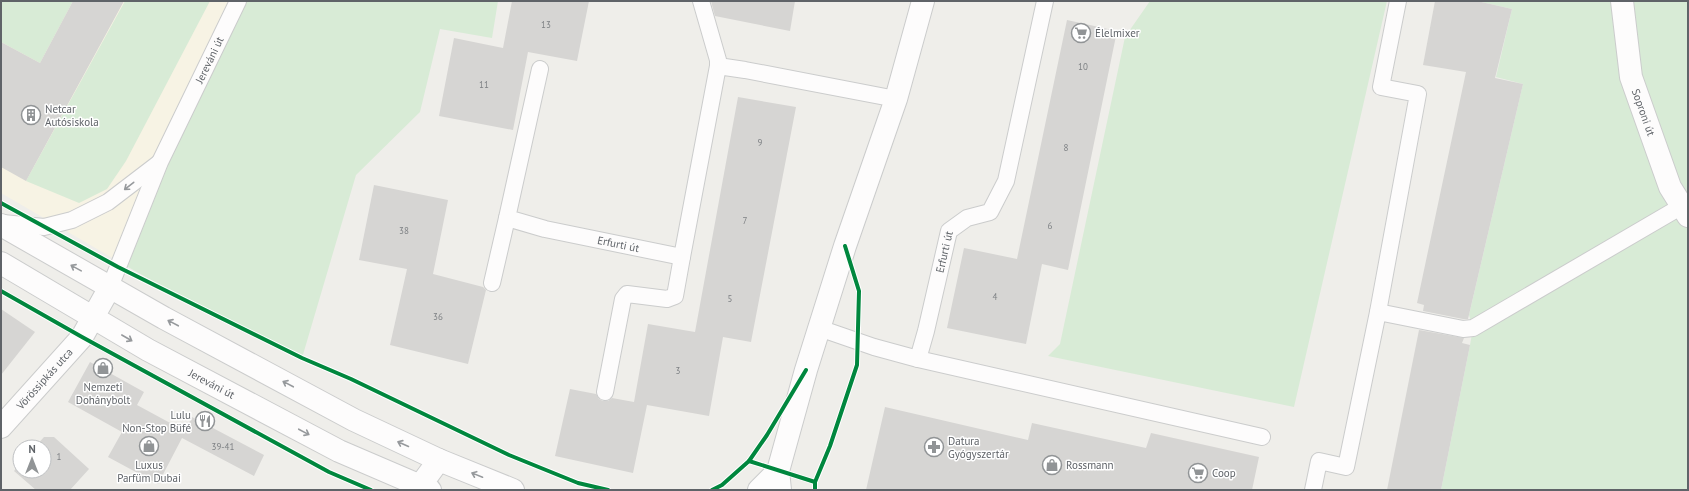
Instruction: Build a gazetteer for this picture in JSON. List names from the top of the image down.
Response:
{
  "streets": {
    "street": ["Jereváni út", "Soproni út", "Vörössipkás utca"],
    "lane": ["Erfurti út"]
  },
  "crossings": [
    ["Jereváni út", "Vörössipkás utca"]
  ],
  "places": {
    "supermarket": ["Élelmixer", "Coop"],
    "building": ["Netcar Autósiskola"],
    "shop": ["Nemzeti Dohánybolt", "Luxus Parfüm Dubai", "Rossmann"],
    "restaurant": ["Lulu Non-Stop Büfé"],
    "pharmacy": ["Datura Gyógyszertár"]
  },
  "house_numbers": [
    "13",
    "10",
    "11",
    "9",
    "8",
    "7",
    "6",
    "38",
    "4",
    "5",
    "36",
    "3",
    "39-41",
    "1"
  ],
  "north": "top"
}
